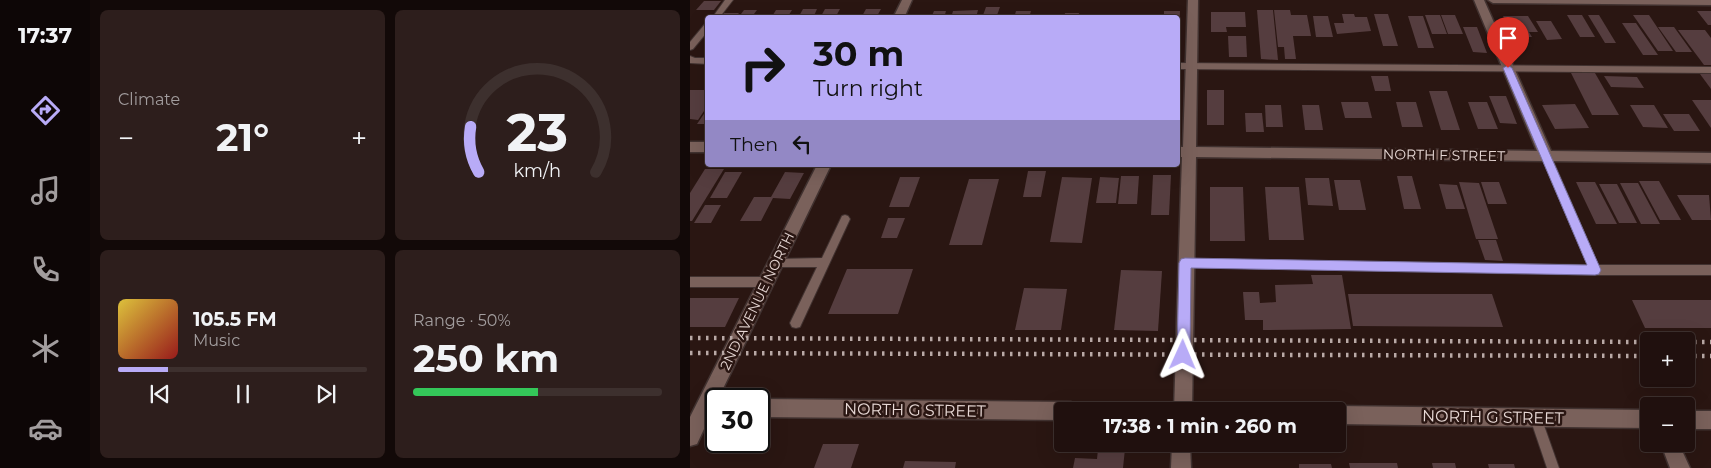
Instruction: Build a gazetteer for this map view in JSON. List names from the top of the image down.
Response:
{
  "streets": {
    "street": ["NORTH F STREET", "2ND AVENUE NORTH", "NORTH G STREET"]
  },
  "page": {
    "tabs": "17:37",
    "tile": [
      "Climate",
      ["Range · 50%", "250 km"]
    ],
    "turn": ["30 m", "Turn right"],
    "heat": ["−", "21°", "+"],
    "then": "Then",
    "song": ["105.5 FM", "Music"],
    "map_buttons": ["+", "−"],
    "limit": "30",
    "trip": "17:38 · 1 min · 260 m",
    "gauge": ["23", "km/h"]
  }
}
